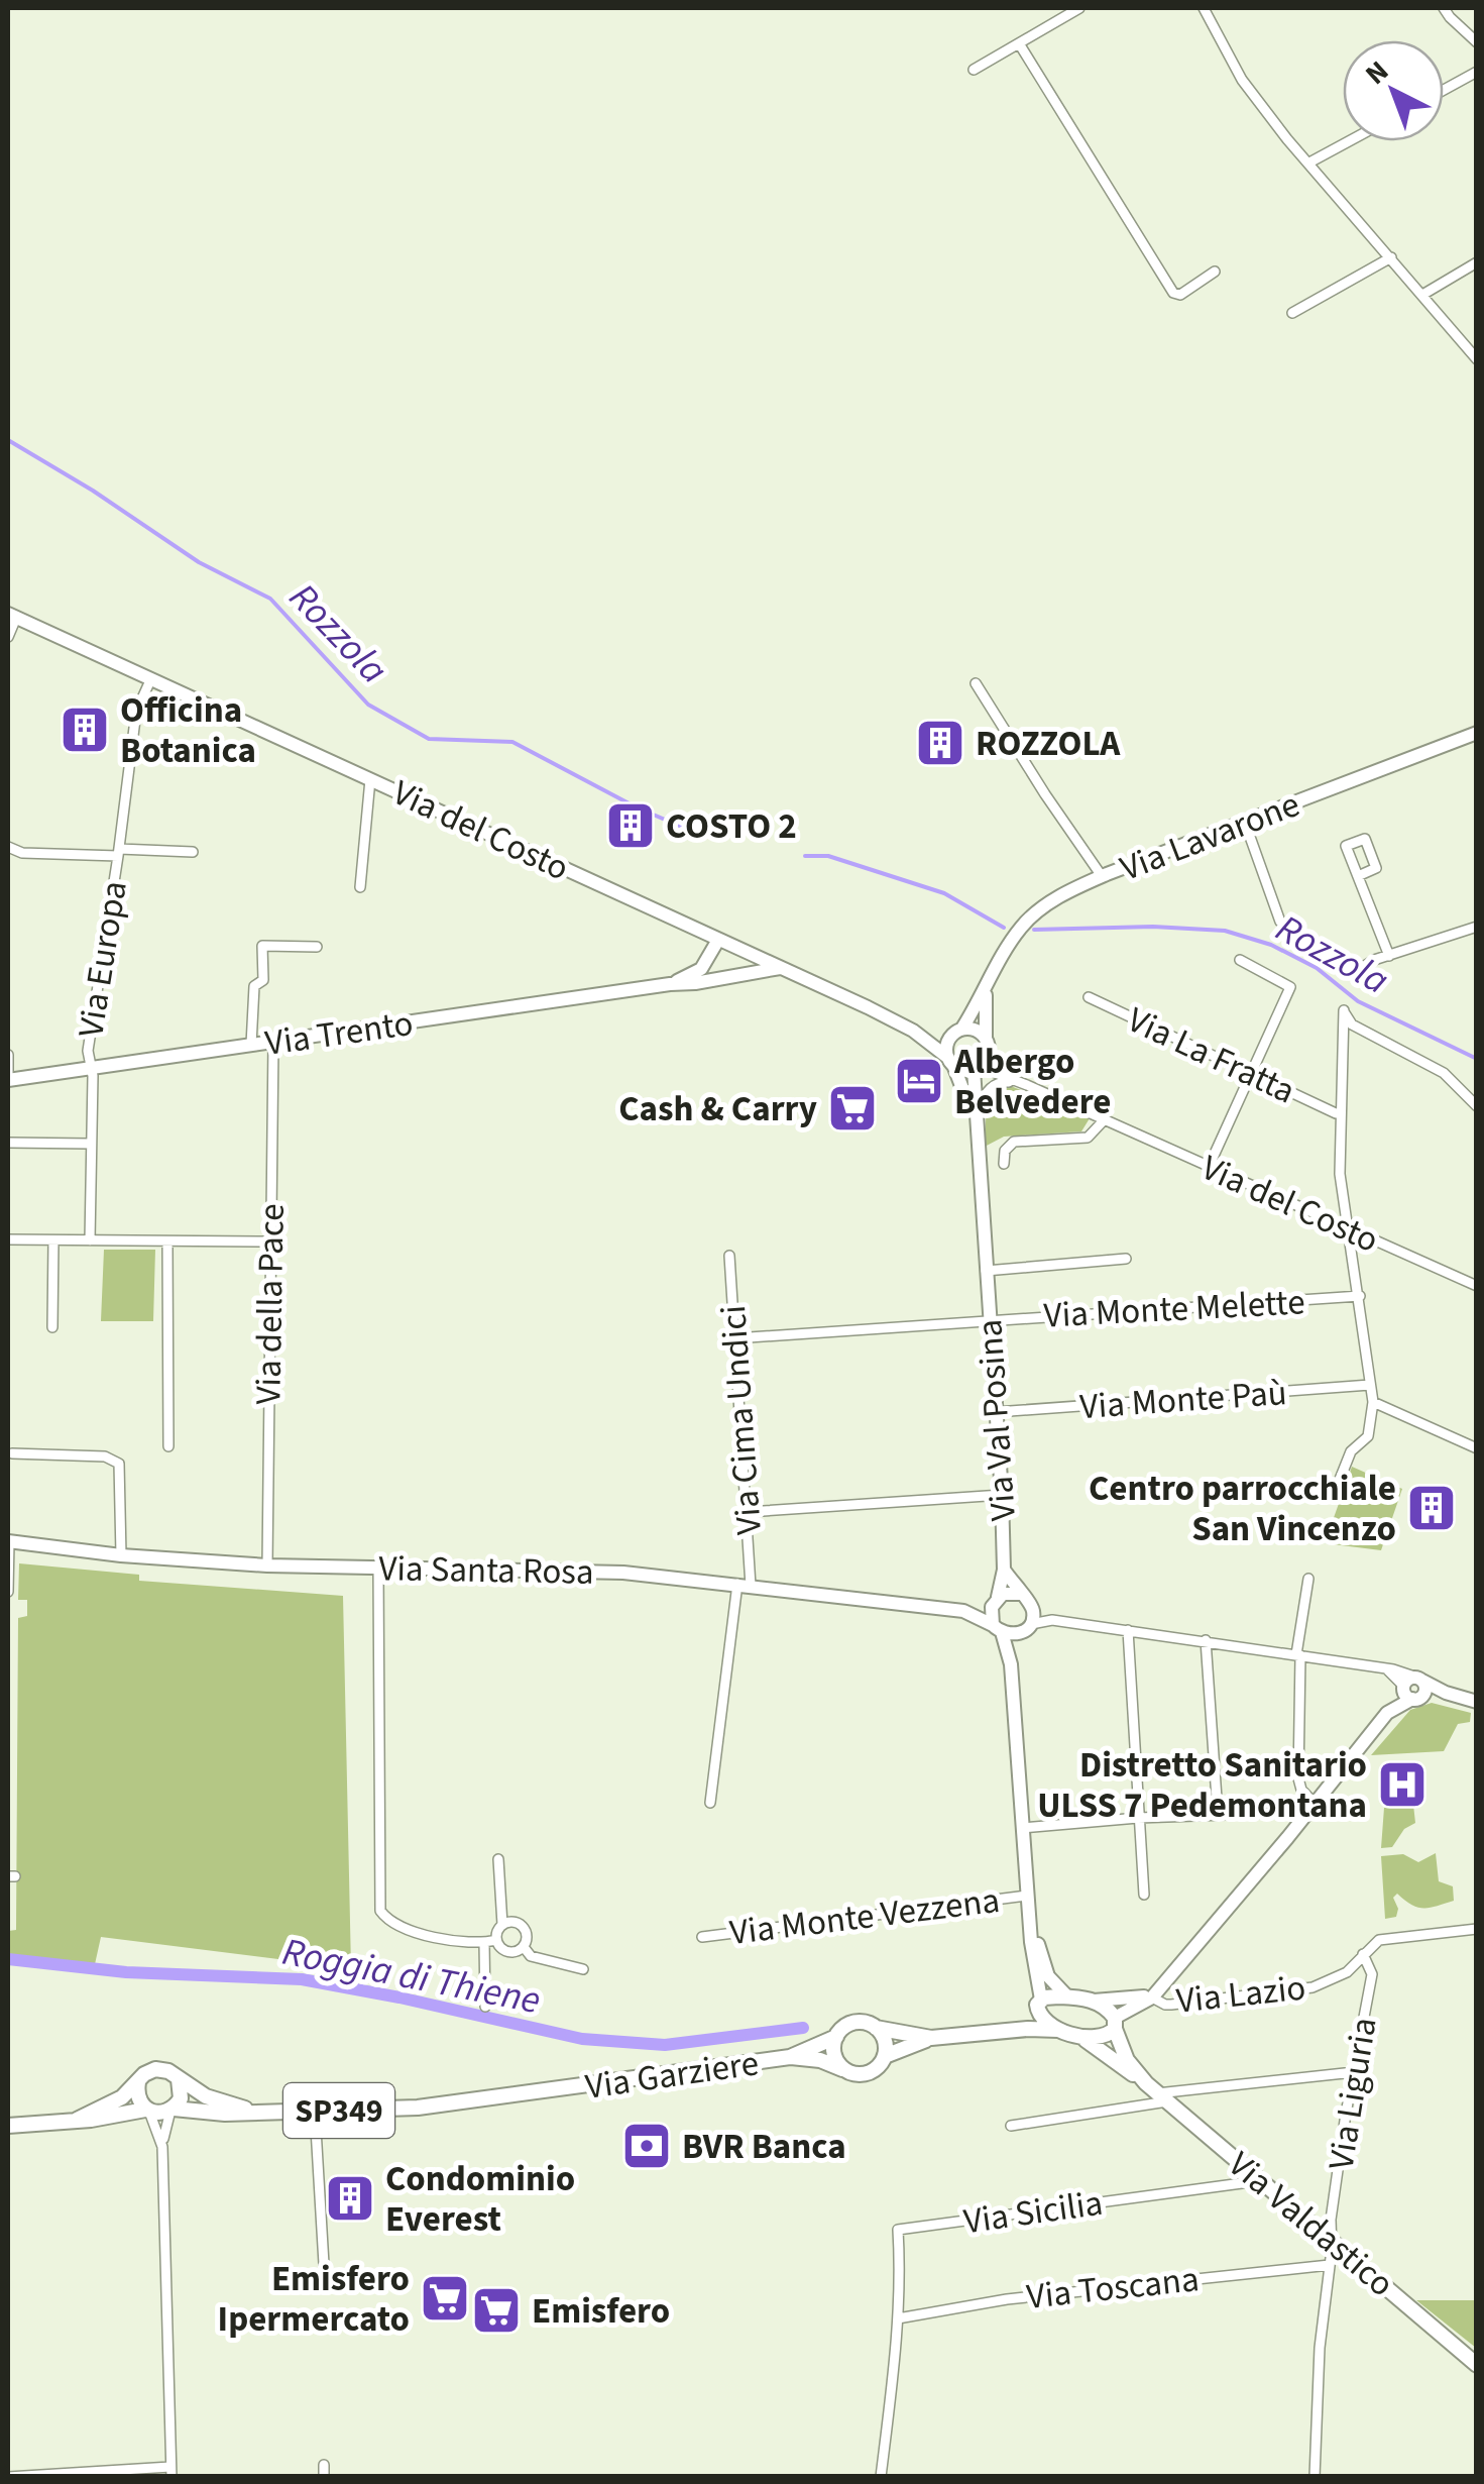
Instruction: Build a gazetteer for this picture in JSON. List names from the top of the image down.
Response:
{
  "streets": {
    "main road": [
      "Via del Costo",
      "Via Lavarone",
      "Via Trento",
      "Via Val Posina",
      "Via Santa Rosa",
      "Via Lazio",
      "Via Garziere",
      "SP349",
      "Via Valdastico"
    ],
    "street": [
      "Via Europa",
      "Via La Fratta",
      "Via della Pace",
      "Via Monte Melette",
      "Via Monte Paù",
      "Via Cima Undici",
      "Via Monte Vezzena",
      "Via Liguria",
      "Via Sicilia",
      "Via Toscana"
    ]
  },
  "crossings": [
    ["Via del Costo", "Via Lavarone"],
    ["Via del Costo", "Via Europa"],
    ["Via del Costo", "Via Trento"],
    ["Via del Costo", "Via Val Posina"],
    ["Via Lavarone", "Via Val Posina"],
    ["Via Europa", "Via Trento"],
    ["Via Trento", "Via della Pace"],
    ["Via della Pace", "Via Santa Rosa"],
    ["Via Monte Melette", "Via Cima Undici"],
    ["Via Monte Melette", "Via Val Posina"],
    ["Via Monte Paù", "Via Val Posina"],
    ["Via Cima Undici", "Via Santa Rosa"],
    ["Via Val Posina", "Via Santa Rosa"],
    ["Via Val Posina", "Via Monte Vezzena"],
    ["Via Val Posina", "Via Garziere"],
    ["Via Val Posina", "Via Valdastico"],
    ["Via Lazio", "Via Garziere"],
    ["Via Lazio", "Via Liguria"],
    ["Via Lazio", "Via Valdastico"],
    ["Via Garziere", "SP349"],
    ["Via Garziere", "Via Valdastico"],
    ["Via Liguria", "Via Valdastico"],
    ["Via Liguria", "Via Toscana"],
    ["Via Sicilia", "Via Valdastico"],
    ["Via Sicilia", "Via Toscana"]
  ],
  "water": ["Rozzola", "Roggia di Thiene"],
  "places": {
    "building": [
      "Officina Botanica",
      "ROZZOLA",
      "COSTO 2",
      "Centro parrocchiale San Vincenzo",
      "Condominio Everest"
    ],
    "hotel": ["Albergo Belvedere"],
    "supermarket": ["Cash & Carry", "Emisfero Ipermercato", "Emisfero"],
    "hospital": ["Distretto Sanitario ULSS 7 Pedemontana"],
    "bank": ["BVR Banca"]
  },
  "north": "top left"
}
